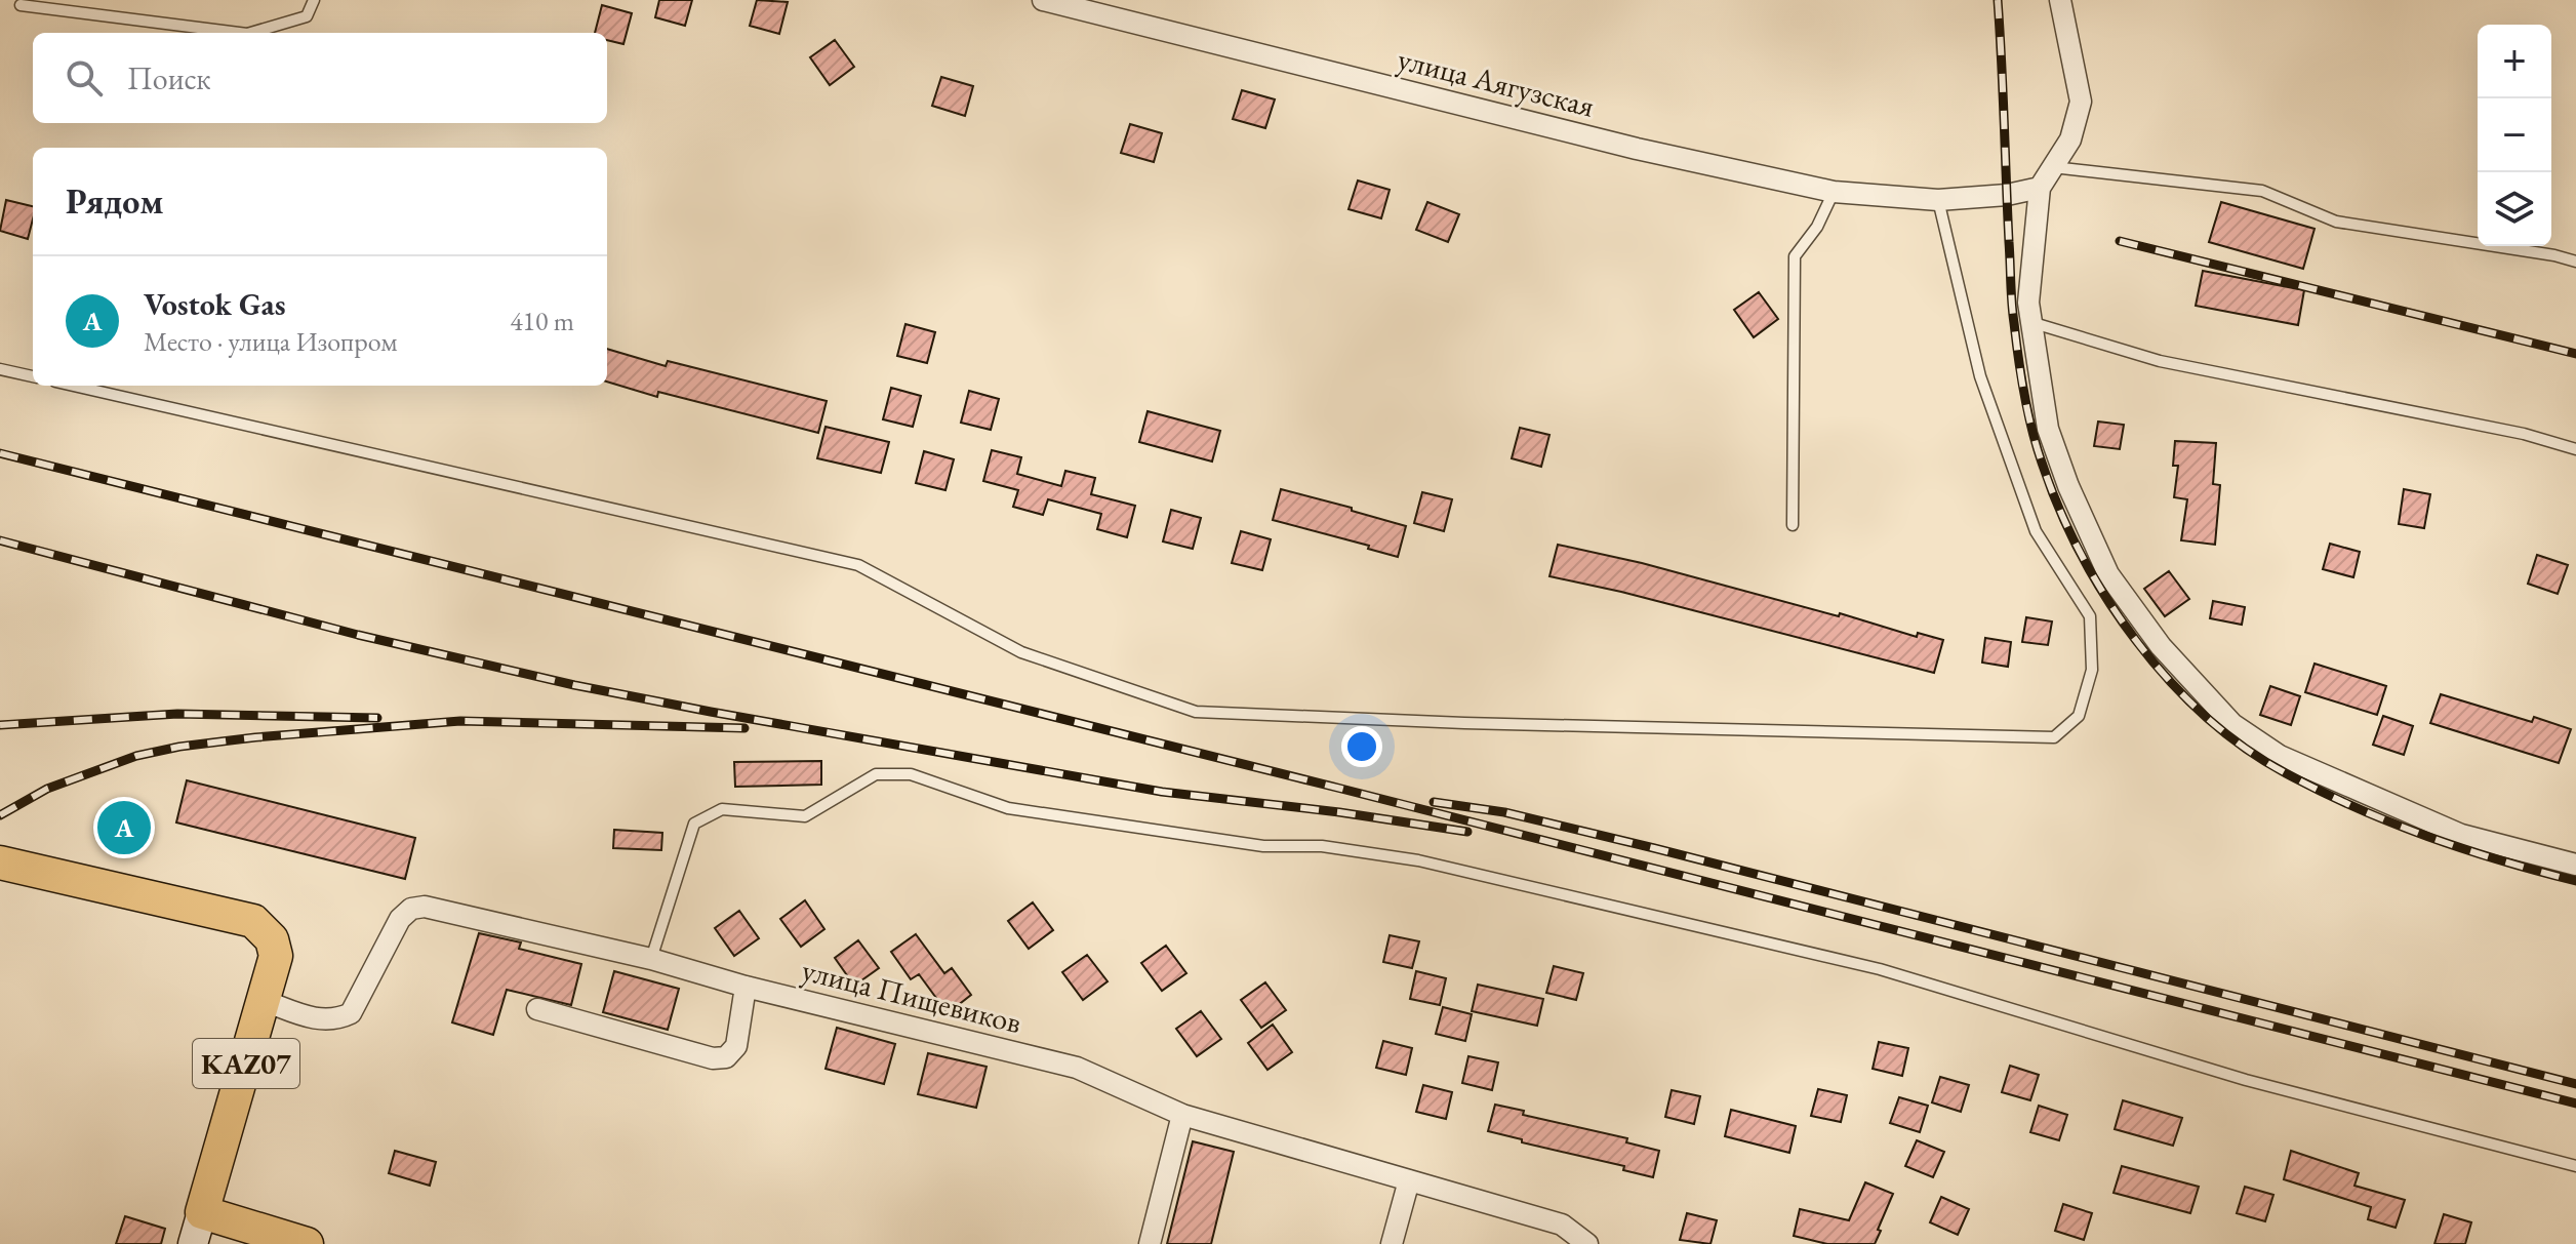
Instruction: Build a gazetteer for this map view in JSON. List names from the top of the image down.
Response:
{
  "streets": {
    "highway": ["KAZ07"],
    "street": ["улица Аягузская", "улица Пищевиков"]
  },
  "crossings": [
    ["улица Пищевиков", "KAZ07"]
  ],
  "page": {
    "map_buttons": ["+", "−"],
    "search": "Поиск",
    "heading": "Рядом",
    "list": [
      {
        "mark": "A",
        "name": "Vostok Gas",
        "note": "Место · улица Изопром",
        "value": "410 m"
      }
    ],
    "pins": "A"
  }
}
